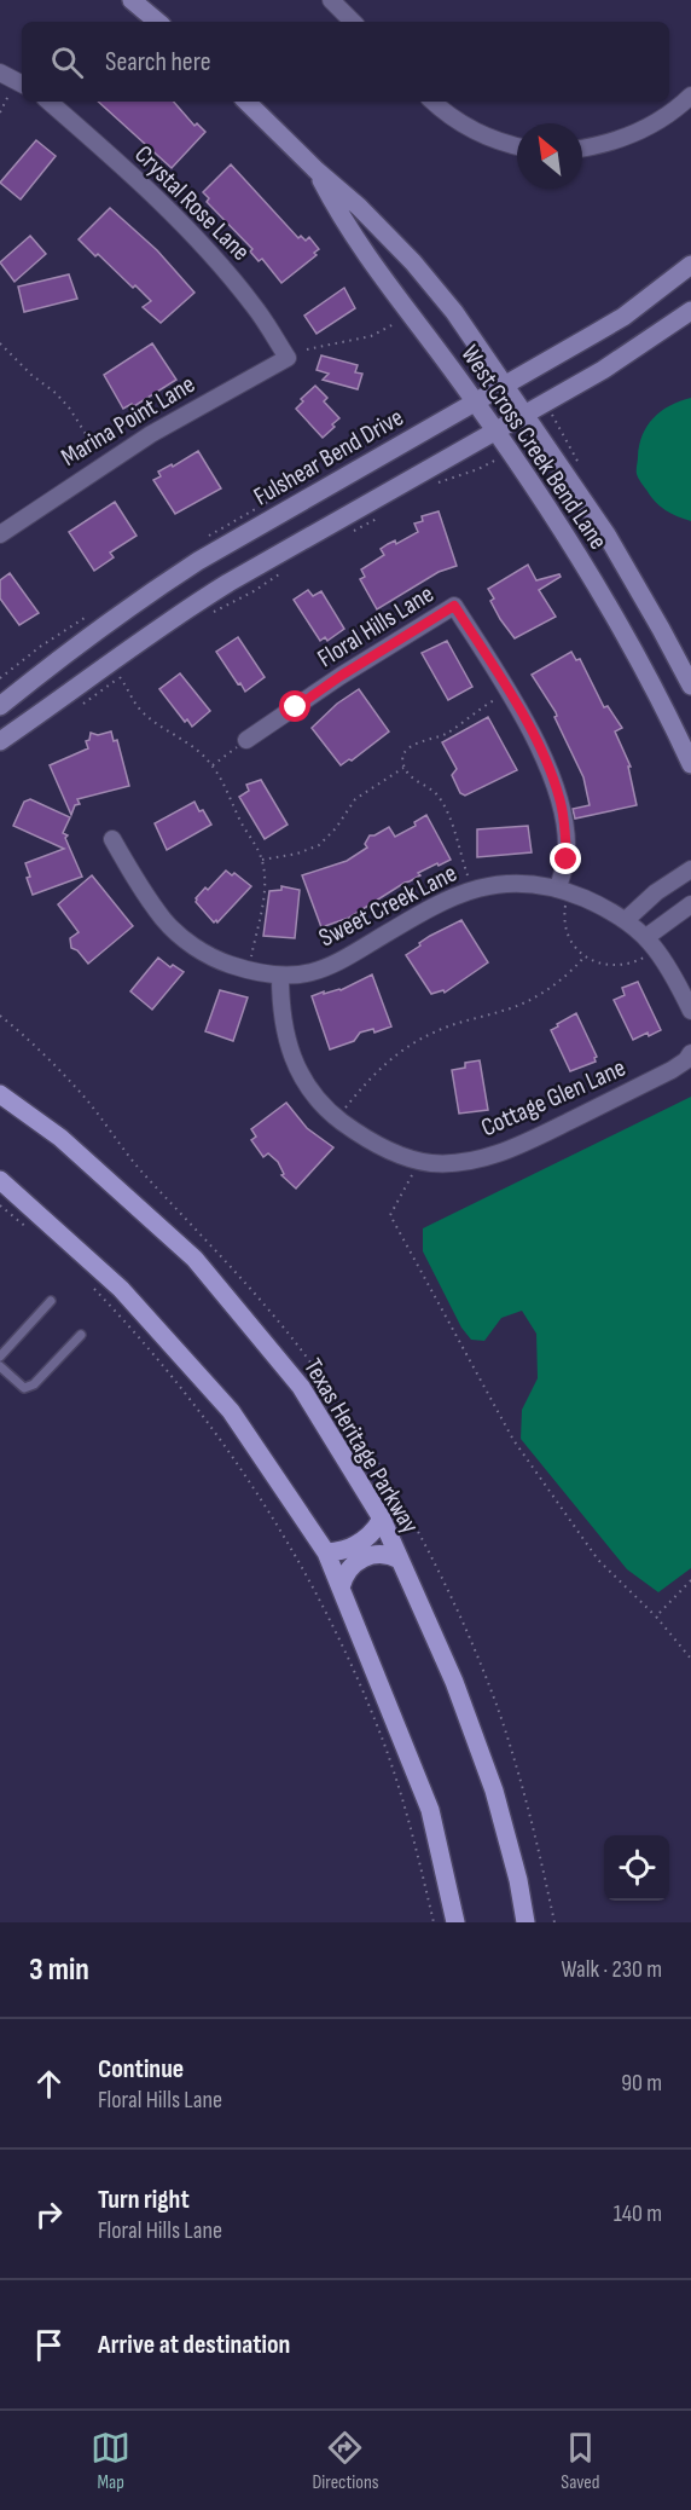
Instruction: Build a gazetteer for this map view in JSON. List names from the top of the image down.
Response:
{
  "streets": {
    "main road": ["West Cross Creek Bend Lane", "Fulshear Bend Drive", "Texas Heritage Parkway"],
    "street": [
      "Crystal Rose Lane",
      "Marina Point Lane",
      "Floral Hills Lane",
      "Sweet Creek Lane",
      "Cottage Glen Lane"
    ]
  },
  "crossings": [
    ["Crystal Rose Lane", "Marina Point Lane"],
    ["West Cross Creek Bend Lane", "Fulshear Bend Drive"],
    ["Floral Hills Lane", "Sweet Creek Lane"],
    ["Sweet Creek Lane", "Cottage Glen Lane"]
  ],
  "north": "top left",
  "page": {
    "search": "Search here",
    "heading": ["3 min", "Walk · 230 m"],
    "list": [
      ["Continue", "Floral Hills Lane", "90 m"],
      ["Turn right", "Floral Hills Lane", "140 m"],
      "Arrive at destination"
    ],
    "nav": ["Map", "Directions", "Saved"]
  }
}
